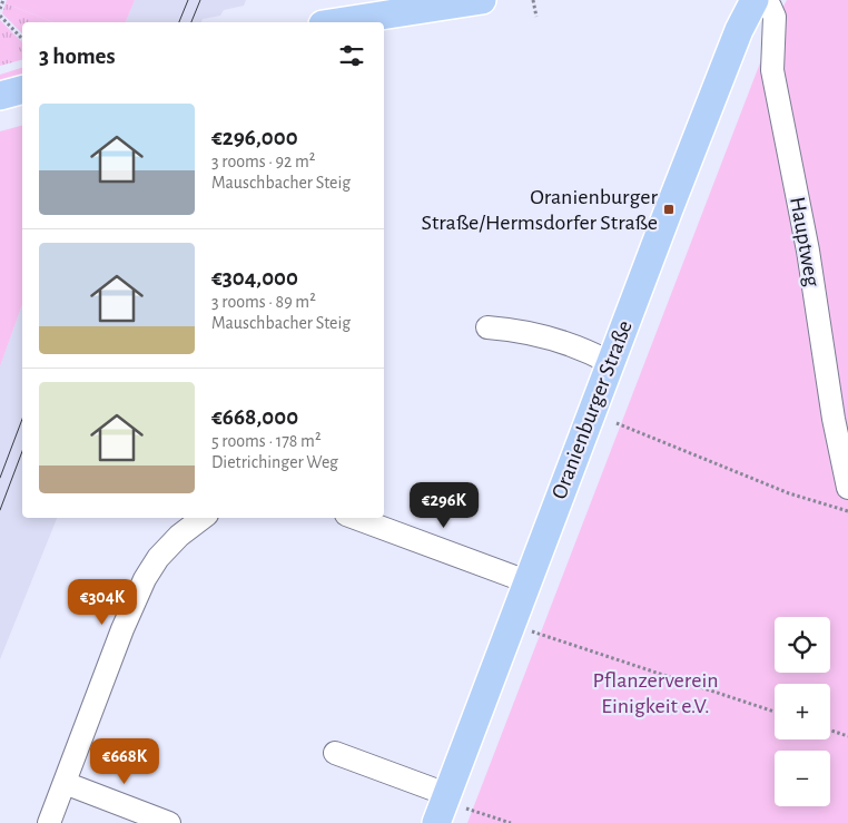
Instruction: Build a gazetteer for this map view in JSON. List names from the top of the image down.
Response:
{
  "streets": {
    "main road": ["Oranienburger Straße"],
    "street": ["Hauptweg"]
  },
  "parks": ["Pflanzerverein Einigkeit e.V."],
  "places": {
    "transit": ["Oranienburger Straße/Hermsdorfer Straße"]
  },
  "page": {
    "heading": "3 homes",
    "list": [
      {
        "name": "€296,000",
        "note": "3 rooms · 92 m² · Mauschbacher Steig"
      },
      {
        "name": "€304,000",
        "note": "3 rooms · 89 m² · Mauschbacher Steig"
      },
      {
        "name": "€668,000",
        "note": "5 rooms · 178 m² · Dietrichinger Weg"
      }
    ],
    "price": ["€296K", "€304K", "€668K"],
    "map_buttons": ["+", "−"]
  }
}
